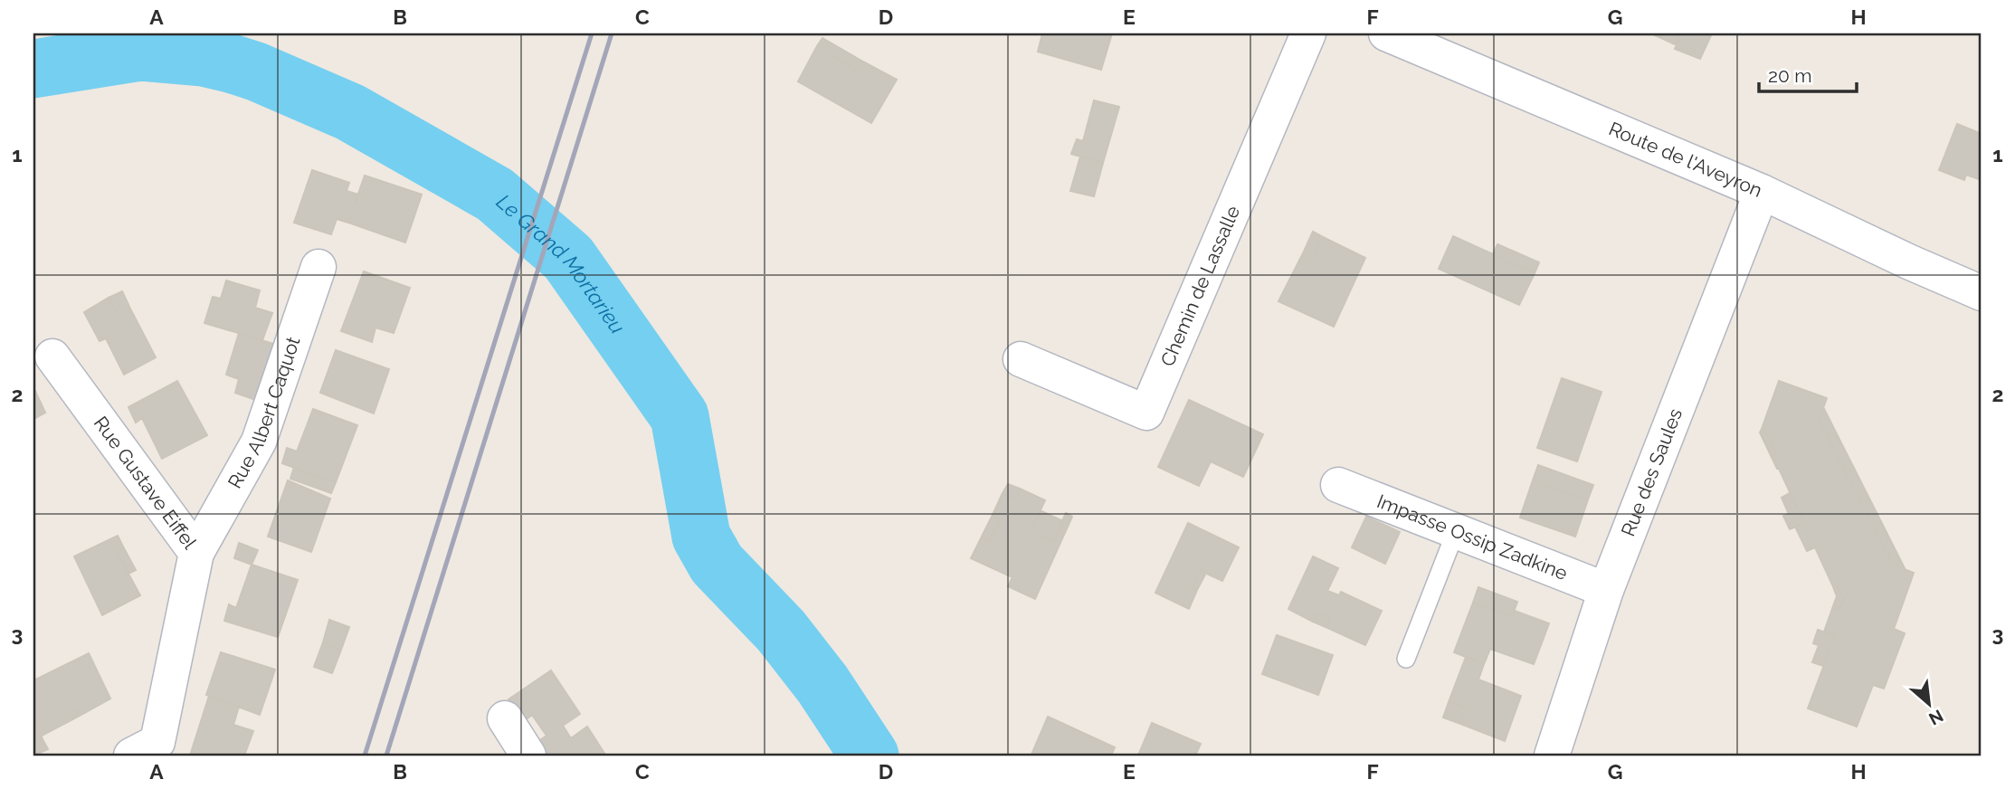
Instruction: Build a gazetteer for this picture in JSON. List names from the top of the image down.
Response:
{
  "streets": {
    "street": [
      "Route de l'Aveyron",
      "Chemin de Lassalle",
      "Rue Albert Caquot",
      "Rue des Saules",
      "Rue Gustave Eiffel",
      "Impasse Ossip Zadkine"
    ]
  },
  "crossings": [
    ["Route de l'Aveyron", "Rue des Saules"],
    ["Rue Albert Caquot", "Rue Gustave Eiffel"],
    ["Rue des Saules", "Impasse Ossip Zadkine"]
  ],
  "water": ["Le Grand Mortarieu"],
  "scale_bar": "20 m",
  "north": "bottom right",
  "grid": {
    "columns": [
      "A",
      "B",
      "C",
      "D",
      "E",
      "F",
      "G",
      "H"
    ],
    "rows": ["1", "2", "3"]
  }
}
